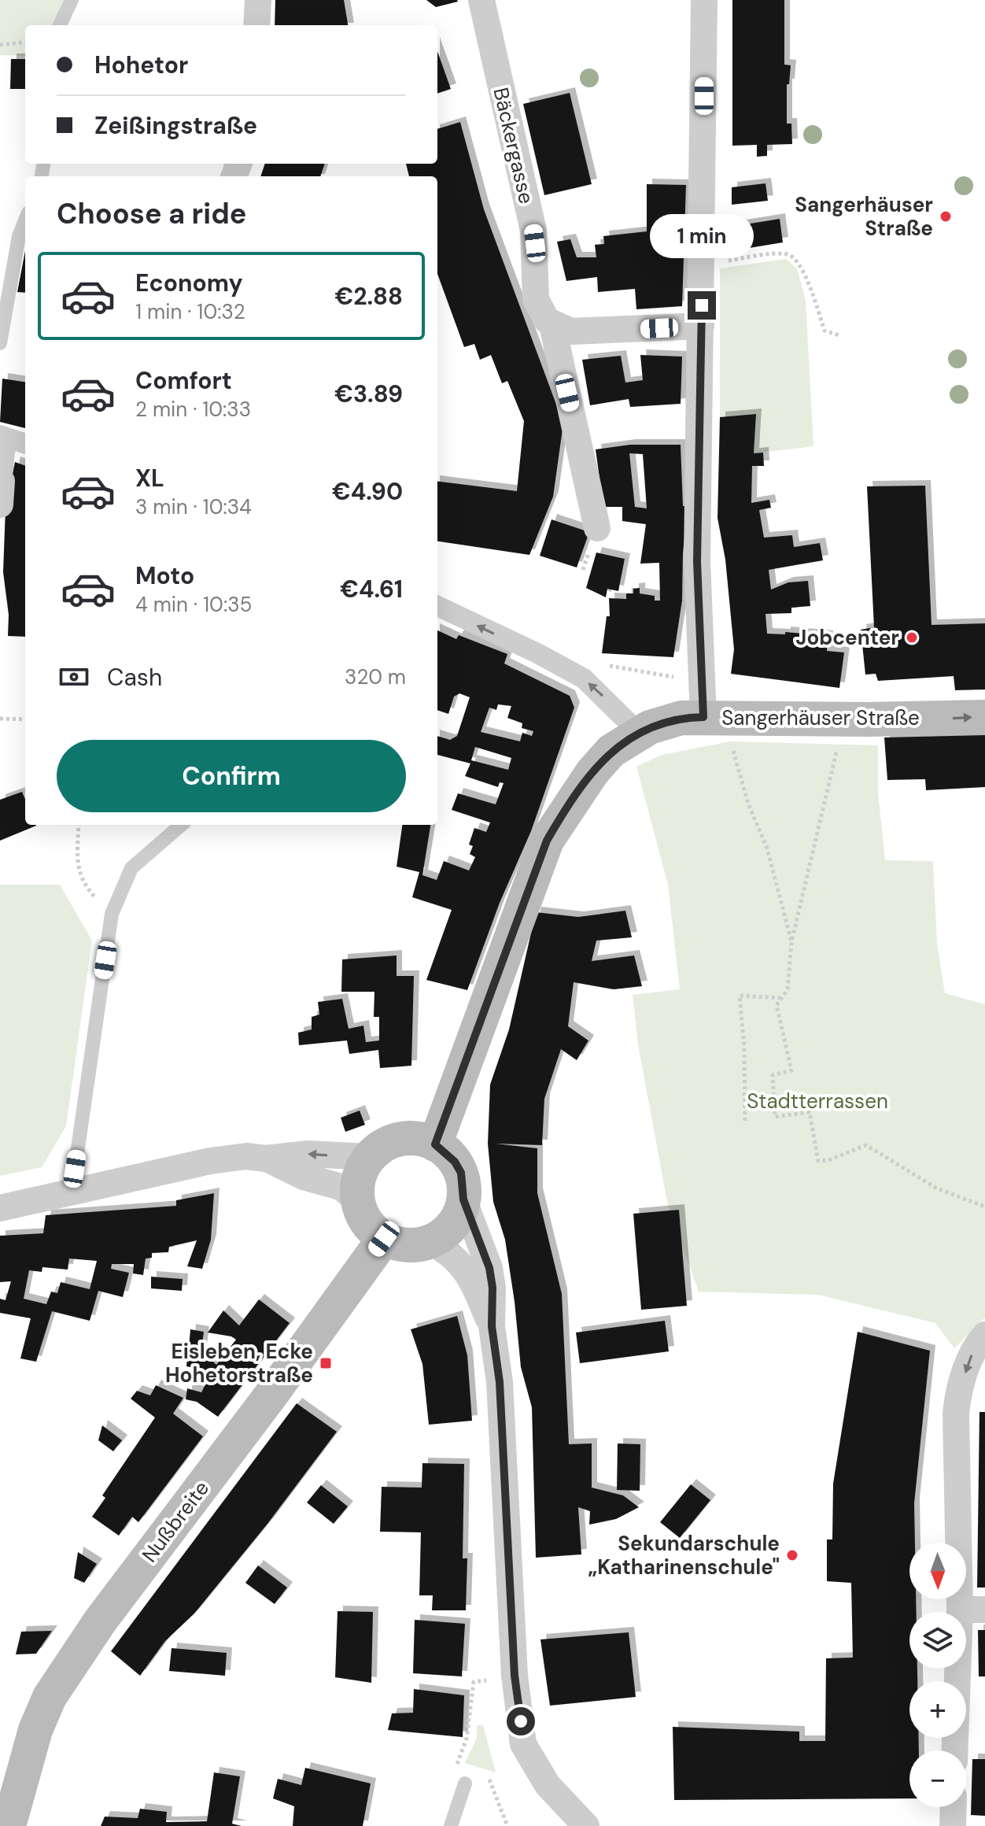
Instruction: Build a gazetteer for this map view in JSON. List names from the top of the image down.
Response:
{
  "streets": {
    "main road": ["Sangerhäuser Straße", "Nußbreite"],
    "street": ["Bäckergasse"]
  },
  "crossings": [
    ["Sangerhäuser Straße", "Nußbreite"]
  ],
  "parks": ["Stadtterrassen"],
  "places": {
    "other": ["Sangerhäuser Straße", "Jobcenter", "Sekundarschule „Katharinenschule\""],
    "transit": ["Eisleben, Ecke Hohetorstraße"]
  },
  "north": "bottom",
  "page": {
    "banner": ["Hohetor", "Zeißingstraße"],
    "heading": "Choose a ride",
    "bubble": "1 min",
    "list": [
      {
        "name": "Economy",
        "note": "1 min · 10:32",
        "value": "€2.88"
      },
      {
        "name": "Comfort",
        "note": "2 min · 10:33",
        "value": "€3.89"
      },
      {
        "name": "XL",
        "note": "3 min · 10:34",
        "value": "€4.90"
      },
      {
        "name": "Moto",
        "note": "4 min · 10:35",
        "value": "€4.61"
      }
    ],
    "pay": ["Cash", "320 m"],
    "buttons": "Confirm",
    "map_buttons": ["+", "−"]
  }
}
